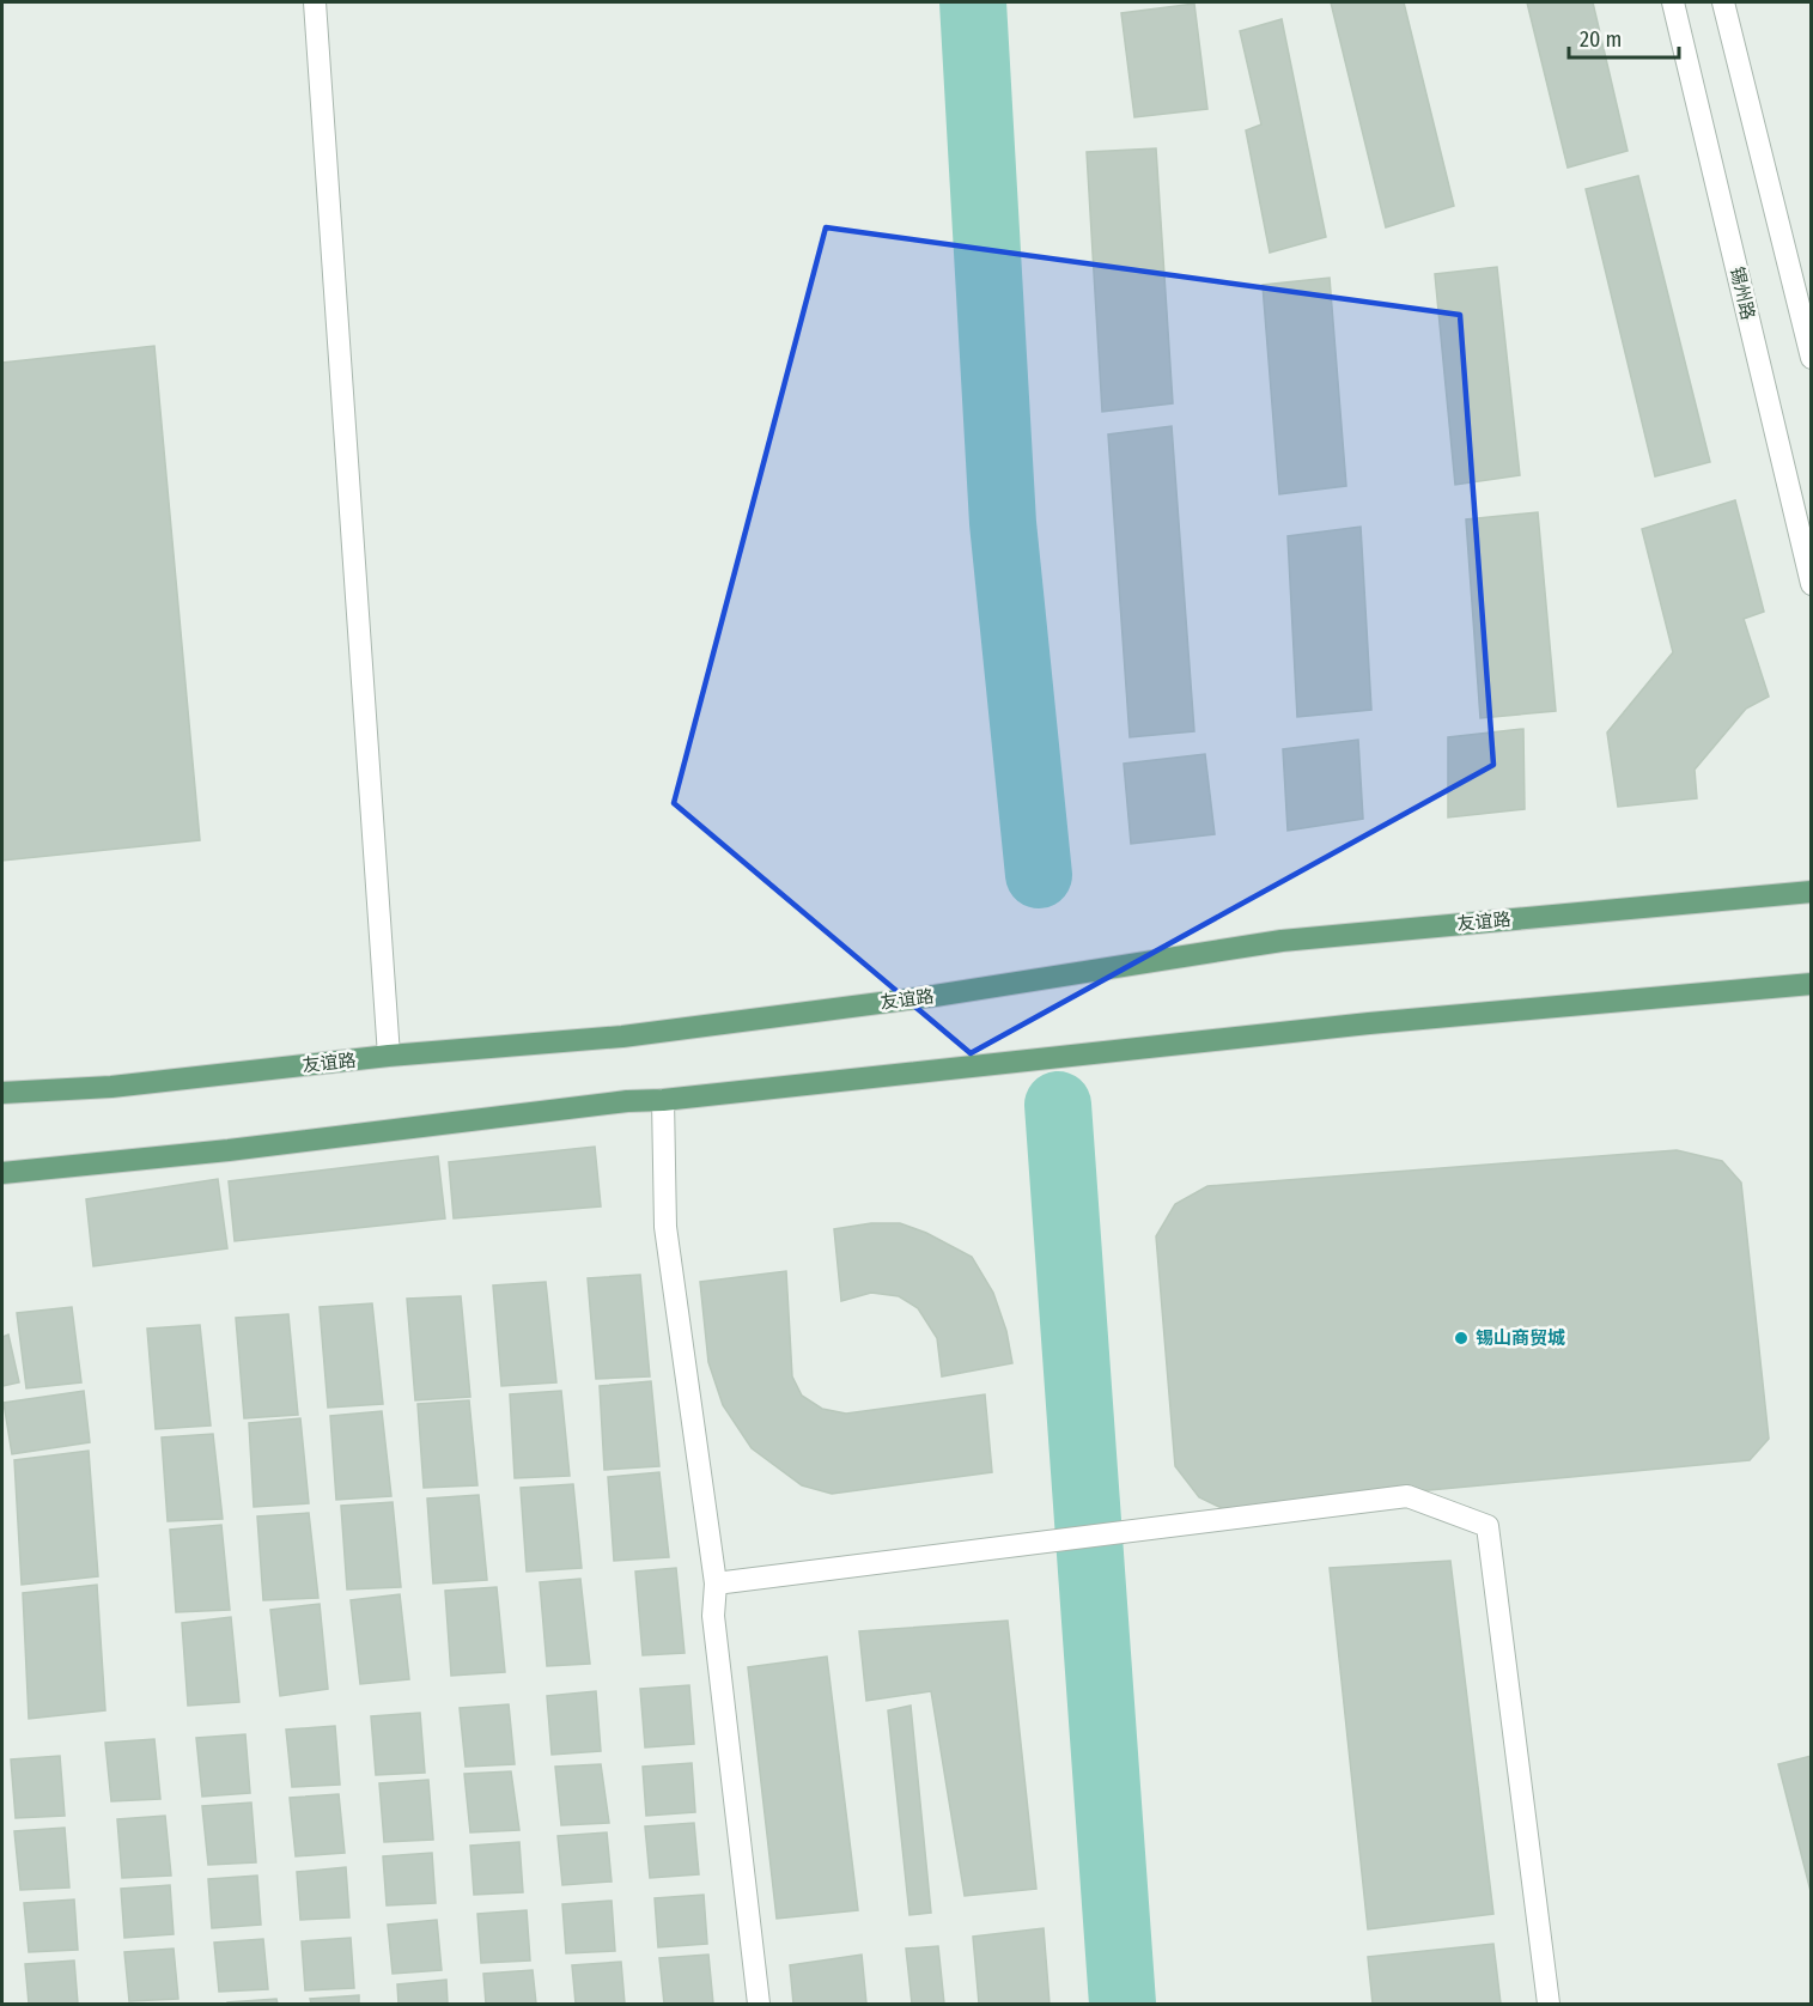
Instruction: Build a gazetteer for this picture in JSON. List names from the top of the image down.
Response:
{
  "streets": {
    "main road": ["友谊路"],
    "street": ["锡州路"]
  },
  "places": ["锡山商贸城"],
  "scale_bar": "20 m"
}
